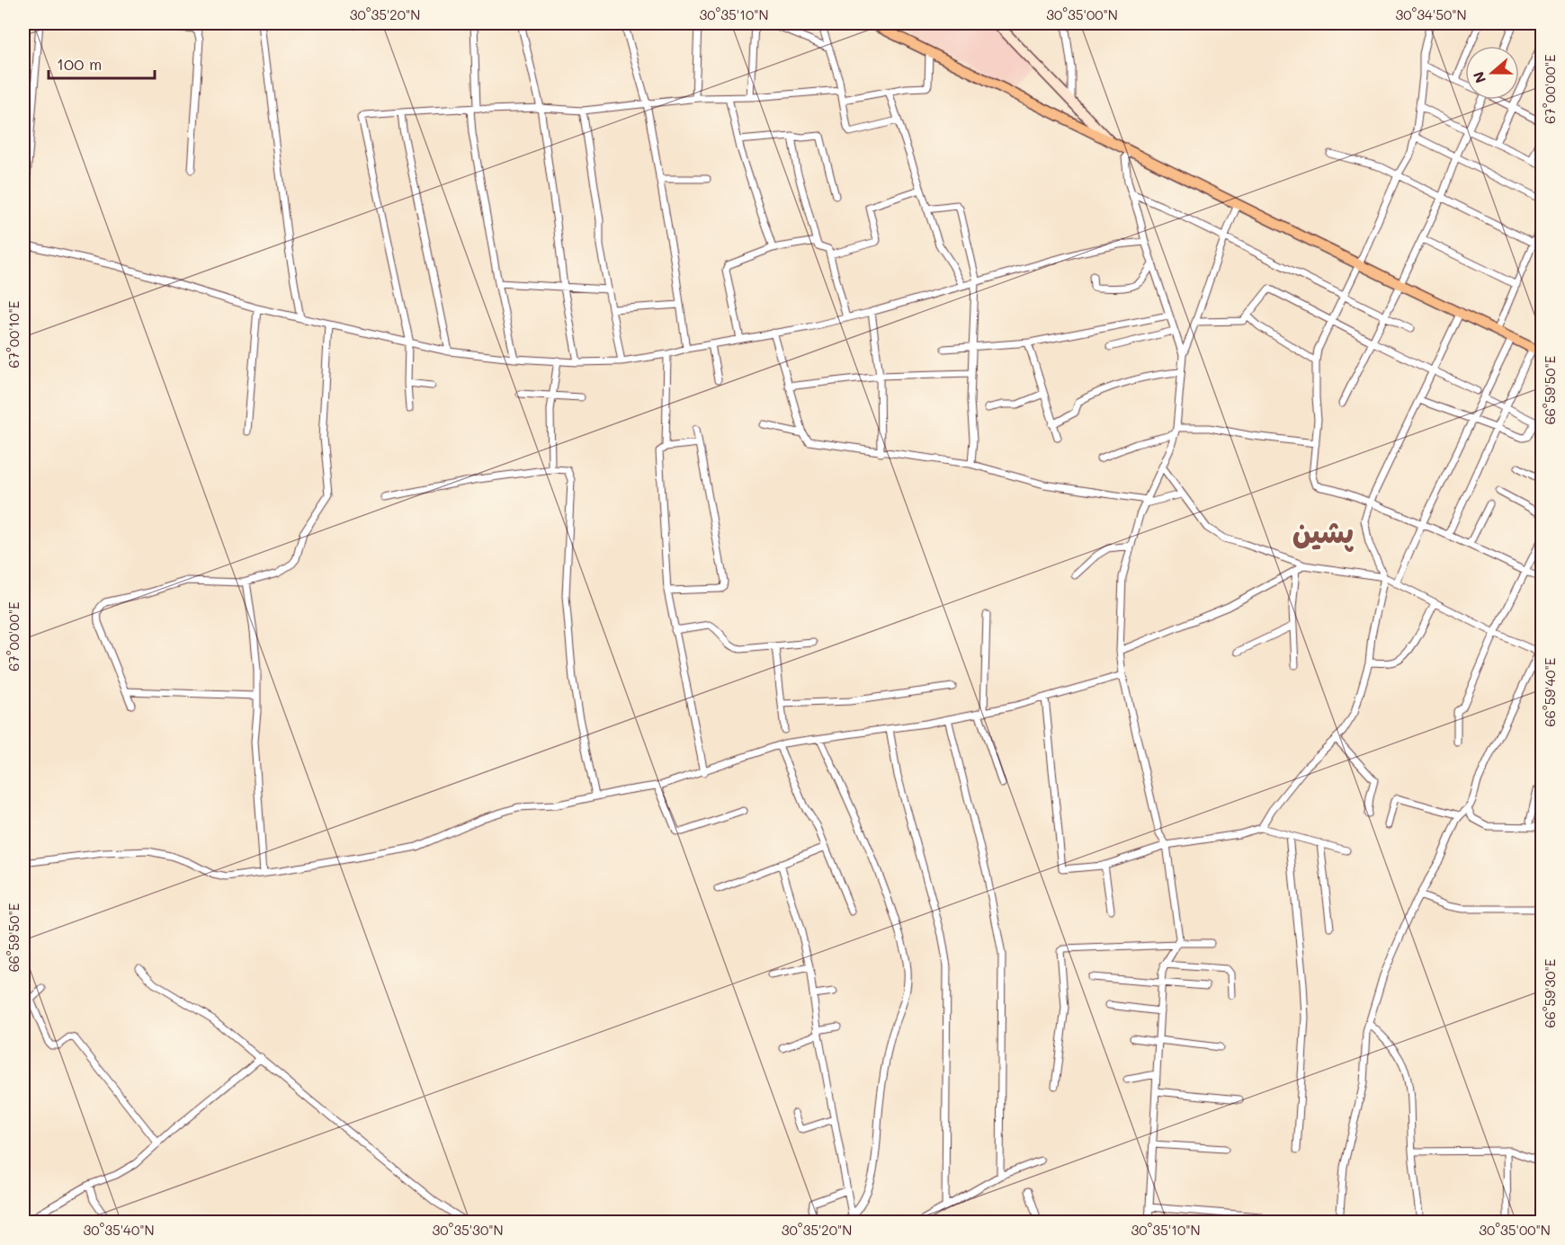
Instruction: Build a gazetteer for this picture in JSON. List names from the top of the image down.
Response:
{
  "districts": ["پشین"],
  "scale_bar": "100 m",
  "north": "left",
  "coordinates": [
    "30°35'20\"N",
    "30°35'10\"N",
    "30°35'00\"N",
    "30°34'50\"N",
    "67°00'00\"E",
    "67°00'10\"E",
    "66°59'50\"E",
    "66°59'40\"E",
    "66°59'30\"E",
    "30°35'40\"N",
    "30°35'30\"N"
  ]
}
